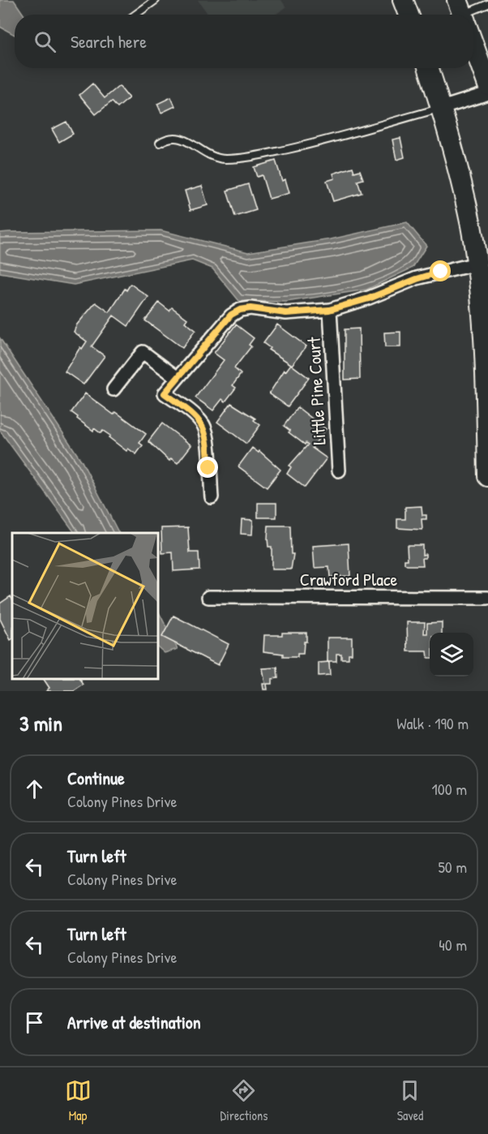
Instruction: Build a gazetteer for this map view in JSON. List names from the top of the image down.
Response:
{
  "streets": {
    "street": ["Little Pine Court", "Crawford Place"]
  },
  "page": {
    "search": "Search here",
    "heading": ["3 min", "Walk · 190 m"],
    "list": [
      ["Continue", "Colony Pines Drive", "100 m"],
      ["Turn left", "Colony Pines Drive", "50 m"],
      ["Turn left", "Colony Pines Drive", "40 m"],
      "Arrive at destination"
    ],
    "nav": ["Map", "Directions", "Saved"]
  }
}
